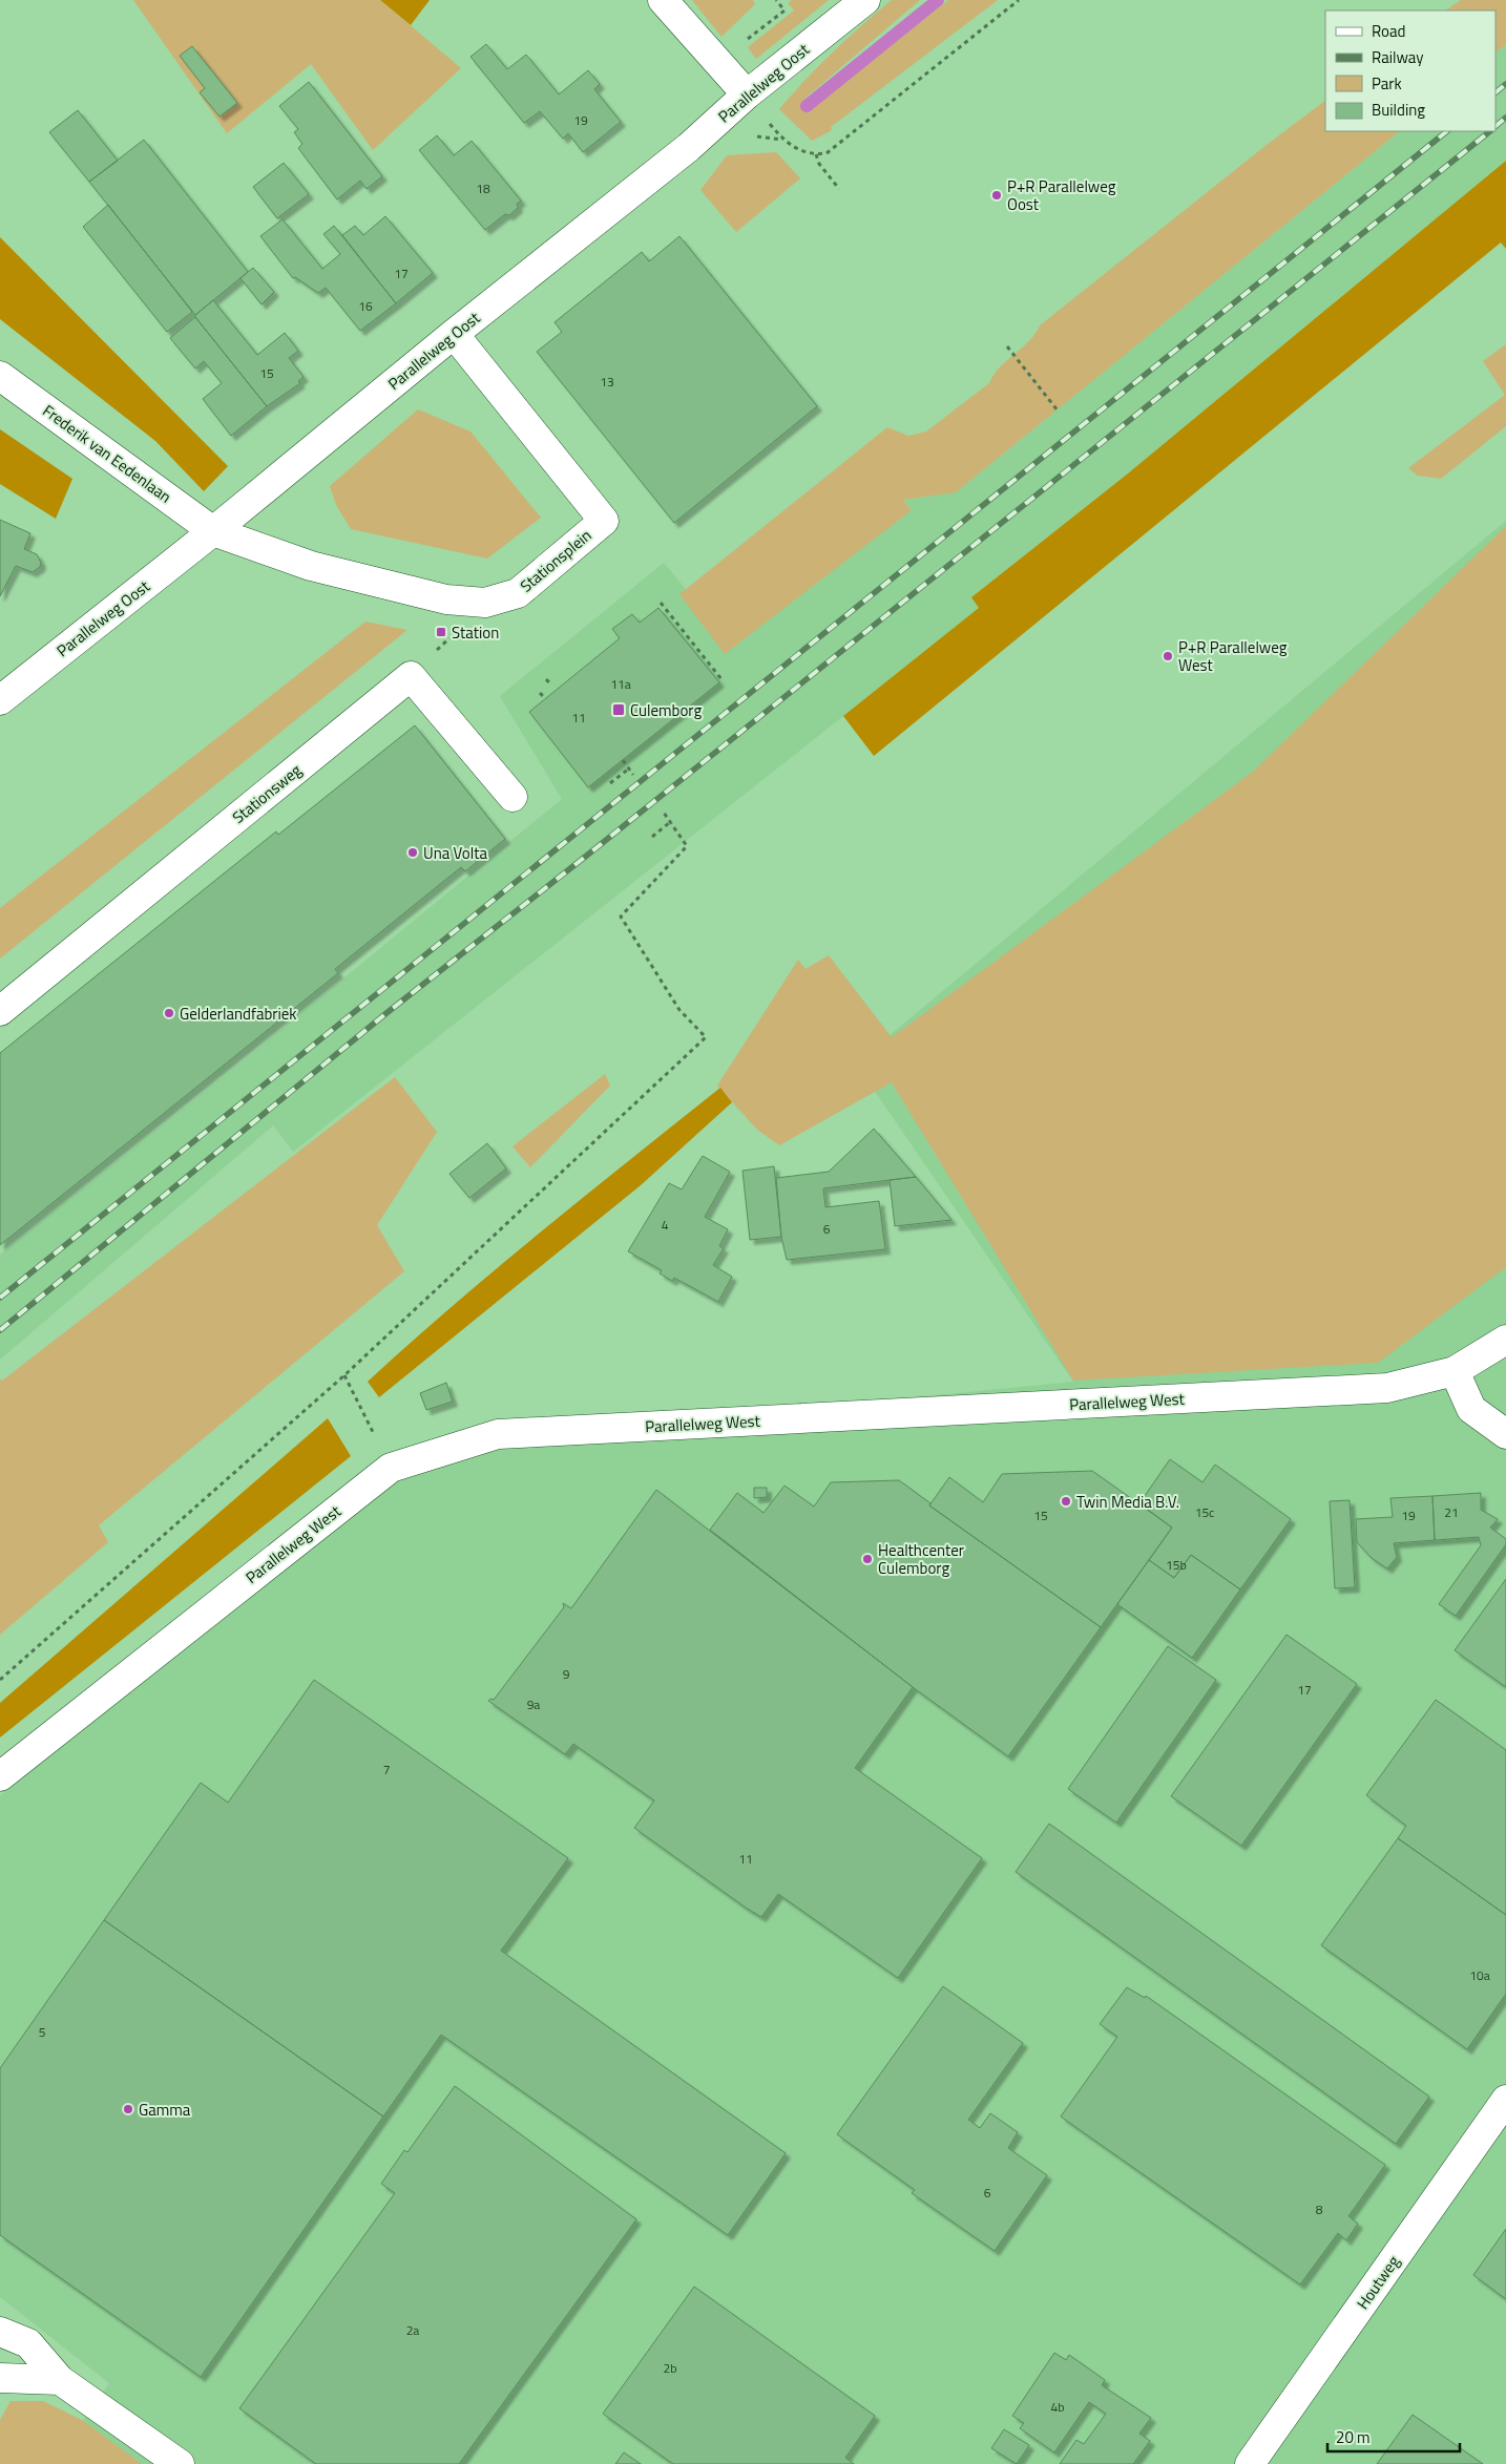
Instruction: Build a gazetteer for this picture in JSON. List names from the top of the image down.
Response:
{
  "streets": {
    "street": [
      "Parallelweg Oost",
      "Frederik van Eedenlaan",
      "Stationsplein",
      "Stationsweg",
      "Parallelweg West",
      "Houtweg"
    ]
  },
  "crossings": [
    ["Parallelweg Oost", "Frederik van Eedenlaan"],
    ["Parallelweg Oost", "Stationsplein"],
    ["Frederik van Eedenlaan", "Stationsplein"]
  ],
  "places": {
    "other": [
      "P+R Parallelweg Oost",
      "P+R Parallelweg West",
      "Una Volta",
      "Gelderlandfabriek",
      "Twin Media B.V.",
      "Healthcenter Culemborg",
      "Gamma"
    ],
    "transit": ["Station", "Culemborg"]
  },
  "house_numbers": [
    "19",
    "18",
    "17",
    "16",
    "15",
    "13",
    "11a",
    "11",
    "4",
    "6",
    "15c",
    "21",
    "15",
    "19",
    "15b",
    "9",
    "17",
    "9a",
    "7",
    "11",
    "10a",
    "5",
    "6",
    "8",
    "2a",
    "2b",
    "4b"
  ],
  "legend": [
    "Road",
    "Railway",
    "Park",
    "Building"
  ],
  "scale_bar": "20 m"
}
